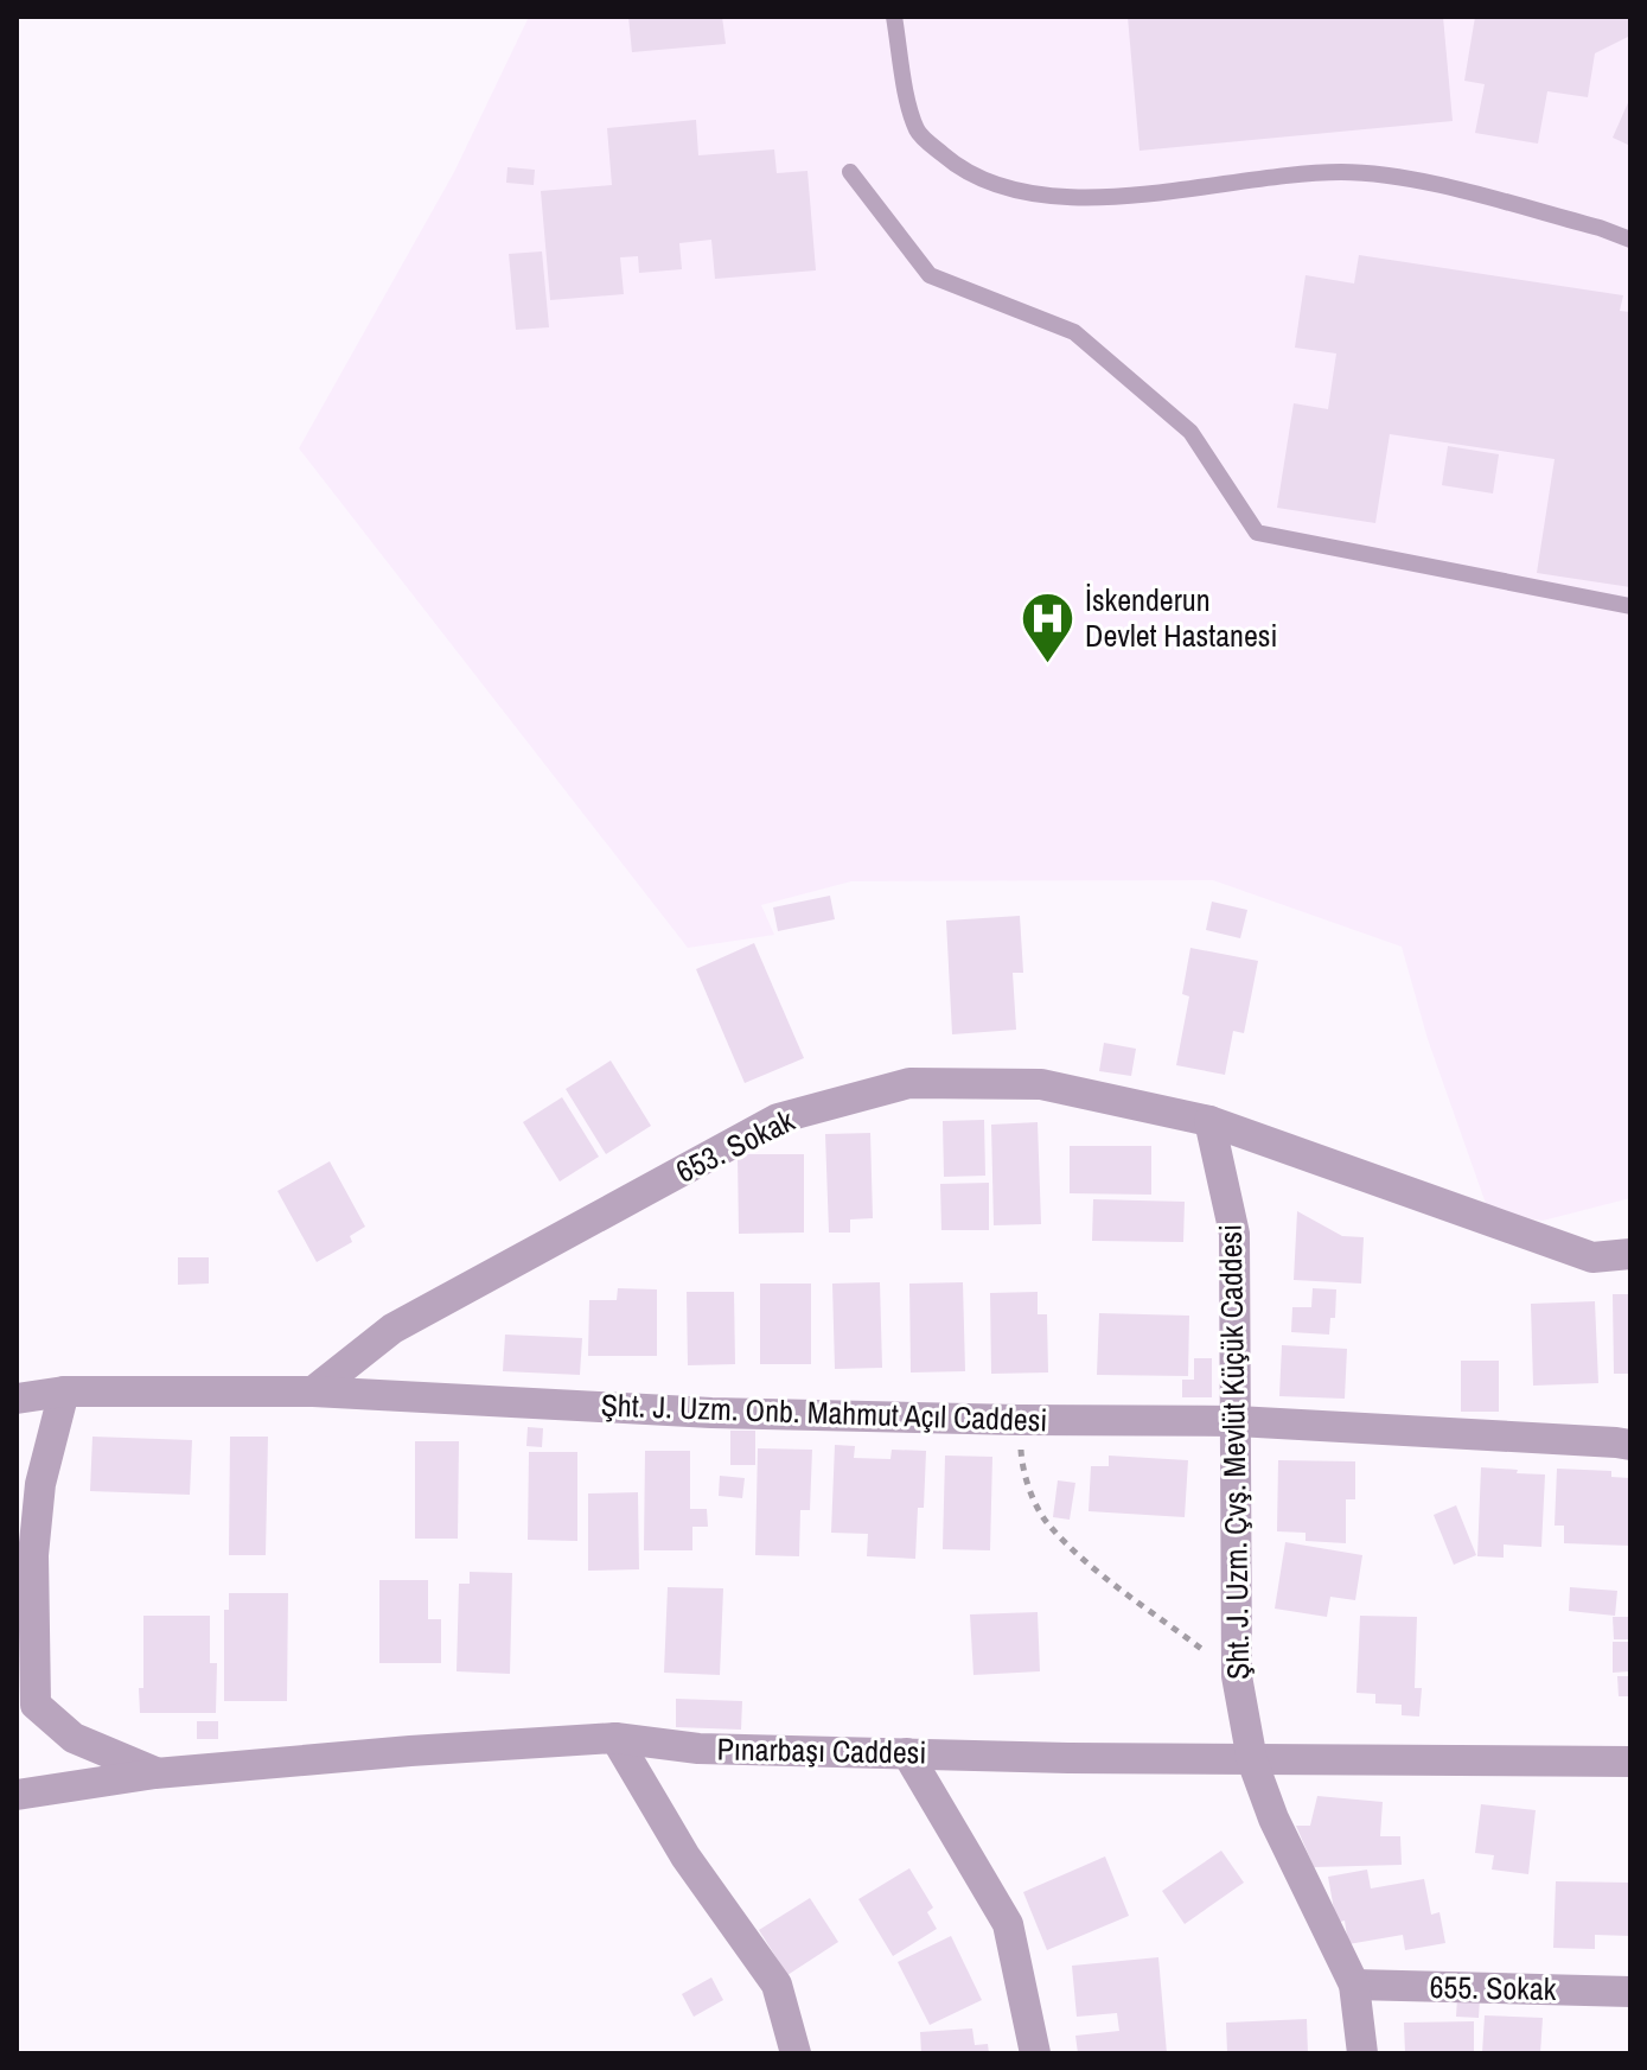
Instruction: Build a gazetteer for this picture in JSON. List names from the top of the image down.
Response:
{
  "streets": {
    "street": [
      "653. Sokak",
      "Şht. J. Uzm. Onb. Mahmut Açıl Caddesi",
      "Şht. J. Uzm. Çvş. Mevlüt Küçük Caddesi",
      "Pınarbaşı Caddesi",
      "655. Sokak"
    ]
  },
  "crossings": [
    ["653. Sokak", "Şht. J. Uzm. Onb. Mahmut Açıl Caddesi"],
    ["653. Sokak", "Şht. J. Uzm. Çvş. Mevlüt Küçük Caddesi"],
    ["Şht. J. Uzm. Onb. Mahmut Açıl Caddesi", "Şht. J. Uzm. Çvş. Mevlüt Küçük Caddesi"],
    ["Şht. J. Uzm. Çvş. Mevlüt Küçük Caddesi", "Pınarbaşı Caddesi"],
    ["Şht. J. Uzm. Çvş. Mevlüt Küçük Caddesi", "655. Sokak"]
  ],
  "places": {
    "hospital": ["İskenderun Devlet Hastanesi"]
  }
}
